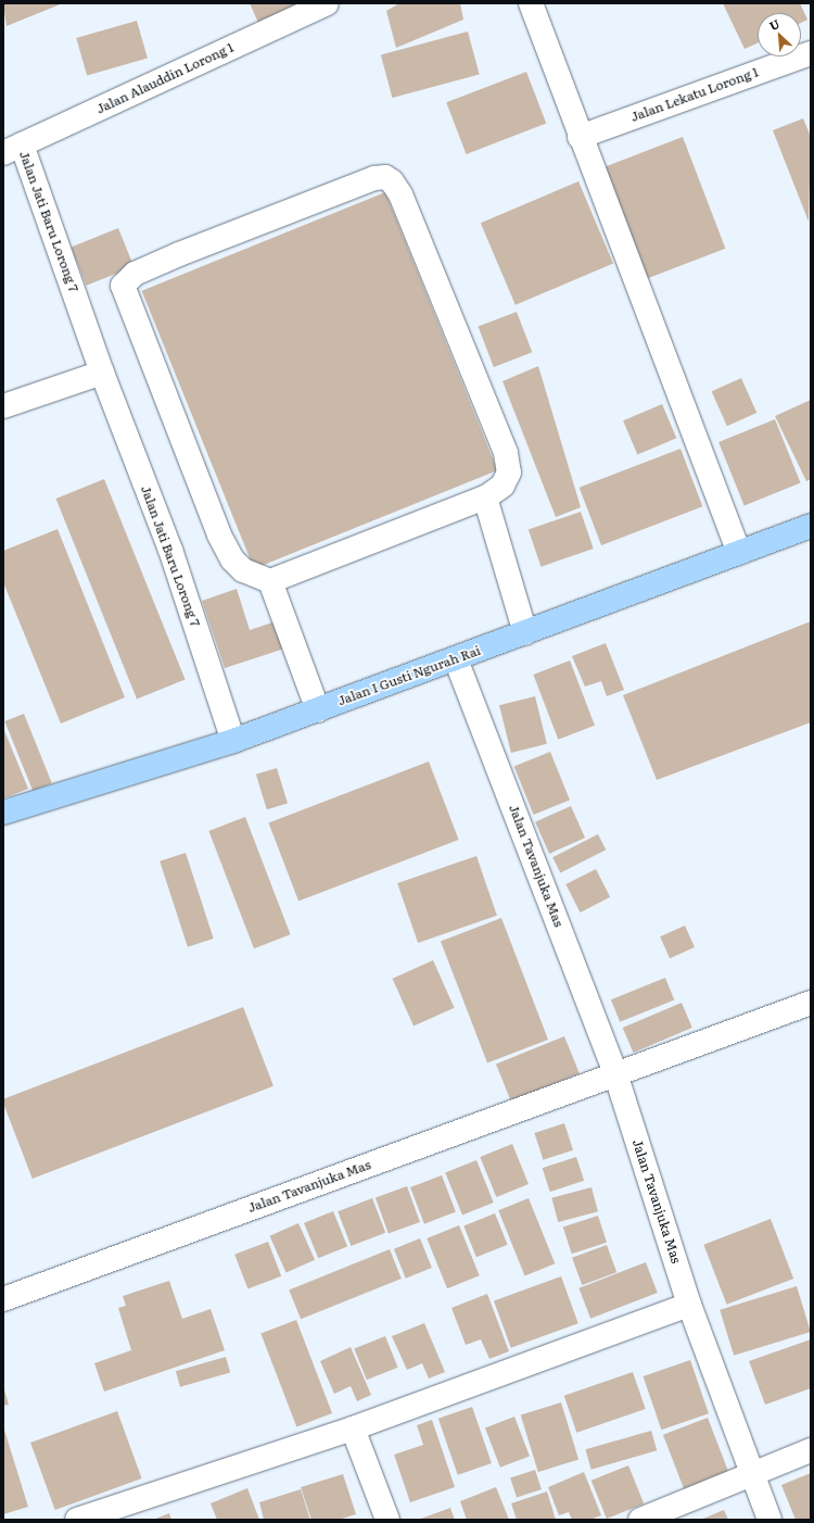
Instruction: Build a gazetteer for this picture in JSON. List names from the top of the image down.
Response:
{
  "streets": {
    "main road": ["Jalan I Gusti Ngurah Rai"],
    "street": [
      "Jalan Alauddin Lorong 1",
      "Jalan Lekatu Lorong 1",
      "Jalan Jati Baru Lorong 7",
      "Jalan Tavanjuka Mas"
    ]
  },
  "crossings": [
    ["Jalan Alauddin Lorong 1", "Jalan Jati Baru Lorong 7"],
    ["Jalan Jati Baru Lorong 7", "Jalan I Gusti Ngurah Rai"],
    ["Jalan I Gusti Ngurah Rai", "Jalan Tavanjuka Mas"]
  ],
  "north": "top left"
}
